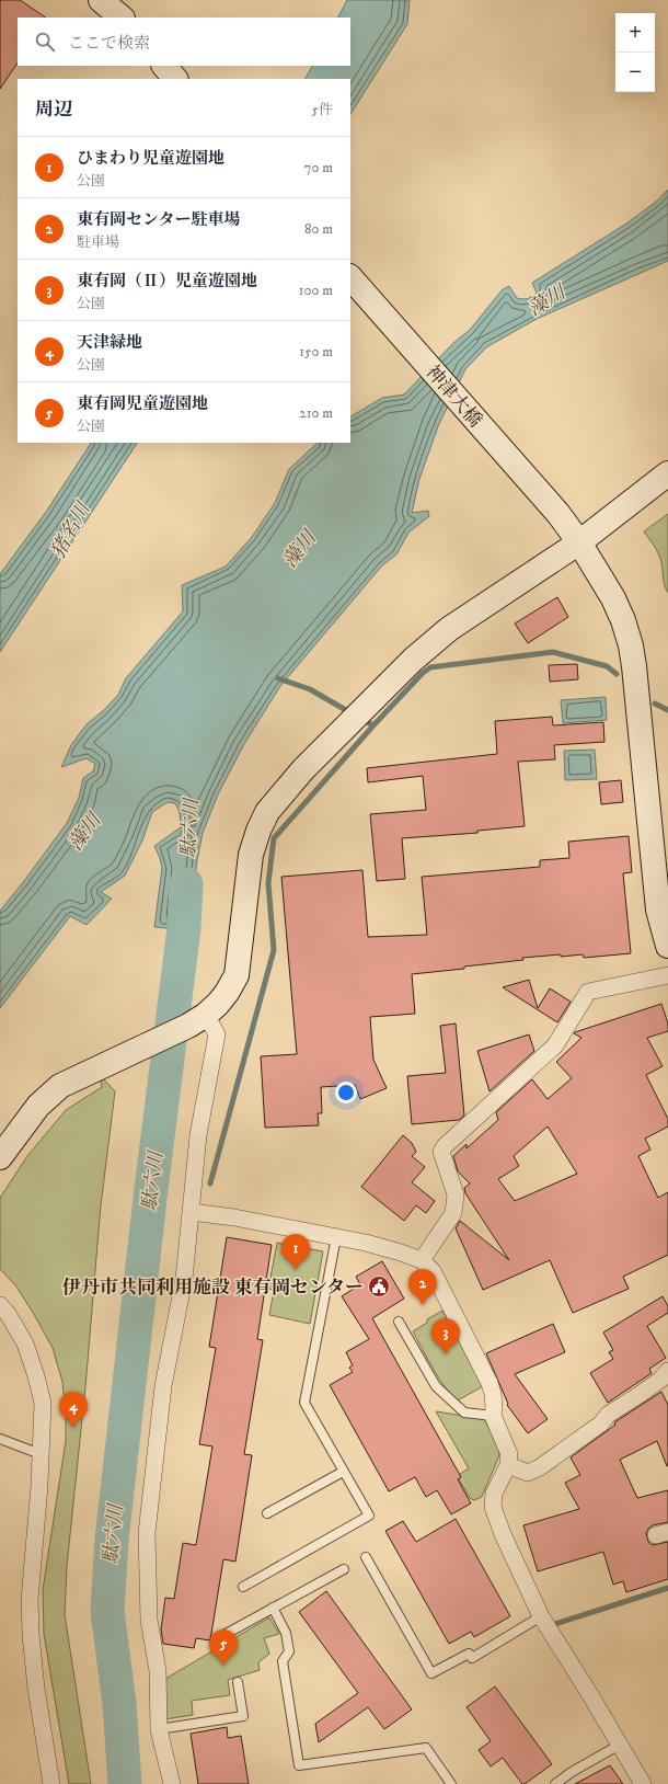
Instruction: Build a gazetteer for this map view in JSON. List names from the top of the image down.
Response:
{
  "streets": {
    "street": ["神津大橋"]
  },
  "water": ["藻川", "猪名川", "駄六川"],
  "places": {
    "public building": ["伊丹市共同利用施設 東有岡センター"]
  },
  "page": {
    "map_buttons": ["+", "−"],
    "search": "ここで検索",
    "heading": ["周辺", "5件"],
    "list": [
      {
        "mark": "1",
        "name": "ひまわり児童遊園地",
        "note": "公園",
        "value": "70 m"
      },
      {
        "mark": "2",
        "name": "東有岡センター駐車場",
        "note": "駐車場",
        "value": "80 m"
      },
      {
        "mark": "3",
        "name": "東有岡（Ⅱ）児童遊園地",
        "note": "公園",
        "value": "100 m"
      },
      {
        "mark": "4",
        "name": "天津緑地",
        "note": "公園",
        "value": "150 m"
      },
      {
        "mark": "5",
        "name": "東有岡児童遊園地",
        "note": "公園",
        "value": "210 m"
      }
    ],
    "pins": [
      "1",
      "2",
      "3",
      "4",
      "5"
    ]
  }
}
